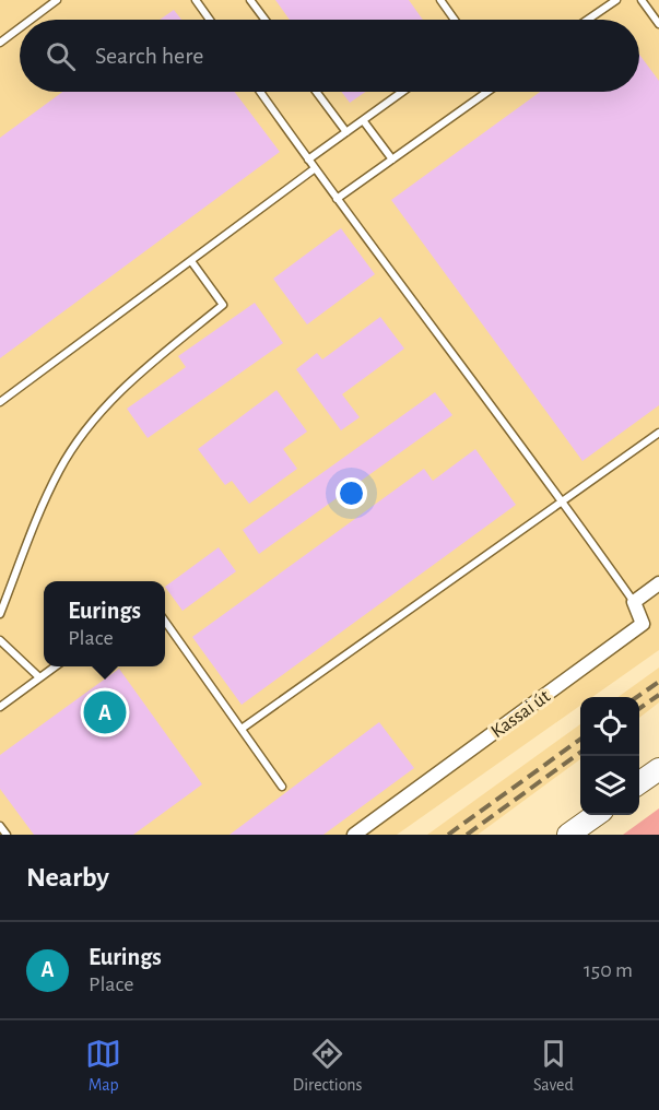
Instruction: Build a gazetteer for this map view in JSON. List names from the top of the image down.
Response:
{
  "streets": {
    "street": ["Kassai út"]
  },
  "page": {
    "search": "Search here",
    "popup": ["Eurings", "Place"],
    "pins": "A",
    "heading": "Nearby",
    "list": [
      {
        "mark": "A",
        "name": "Eurings",
        "note": "Place",
        "value": "150 m"
      }
    ],
    "nav": ["Map", "Directions", "Saved"]
  }
}
